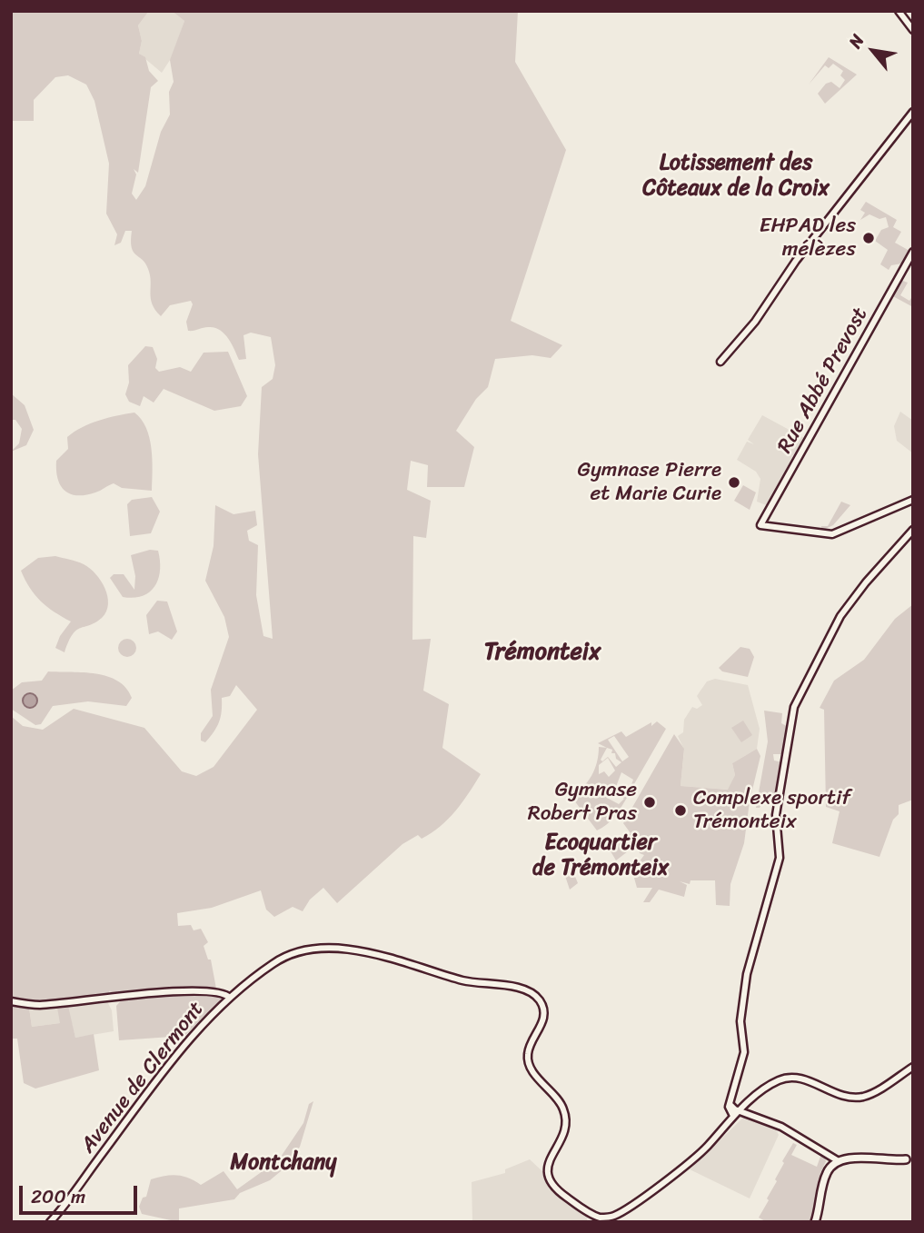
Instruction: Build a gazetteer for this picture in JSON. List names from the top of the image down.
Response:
{
  "streets": {
    "street": ["Rue Abbé Prevost", "Avenue de Clermont"]
  },
  "districts": [
    "Lotissement des Côteaux de la Croix",
    "Trémonteix",
    "Ecoquartier de Trémonteix",
    "Montchany"
  ],
  "places": [
    "EHPAD les mélèzes",
    "Gymnase Pierre et Marie Curie",
    "Gymnase Robert Pras",
    "Complexe sportif Trémonteix"
  ],
  "scale_bar": "200 m",
  "north": "top left"
}
